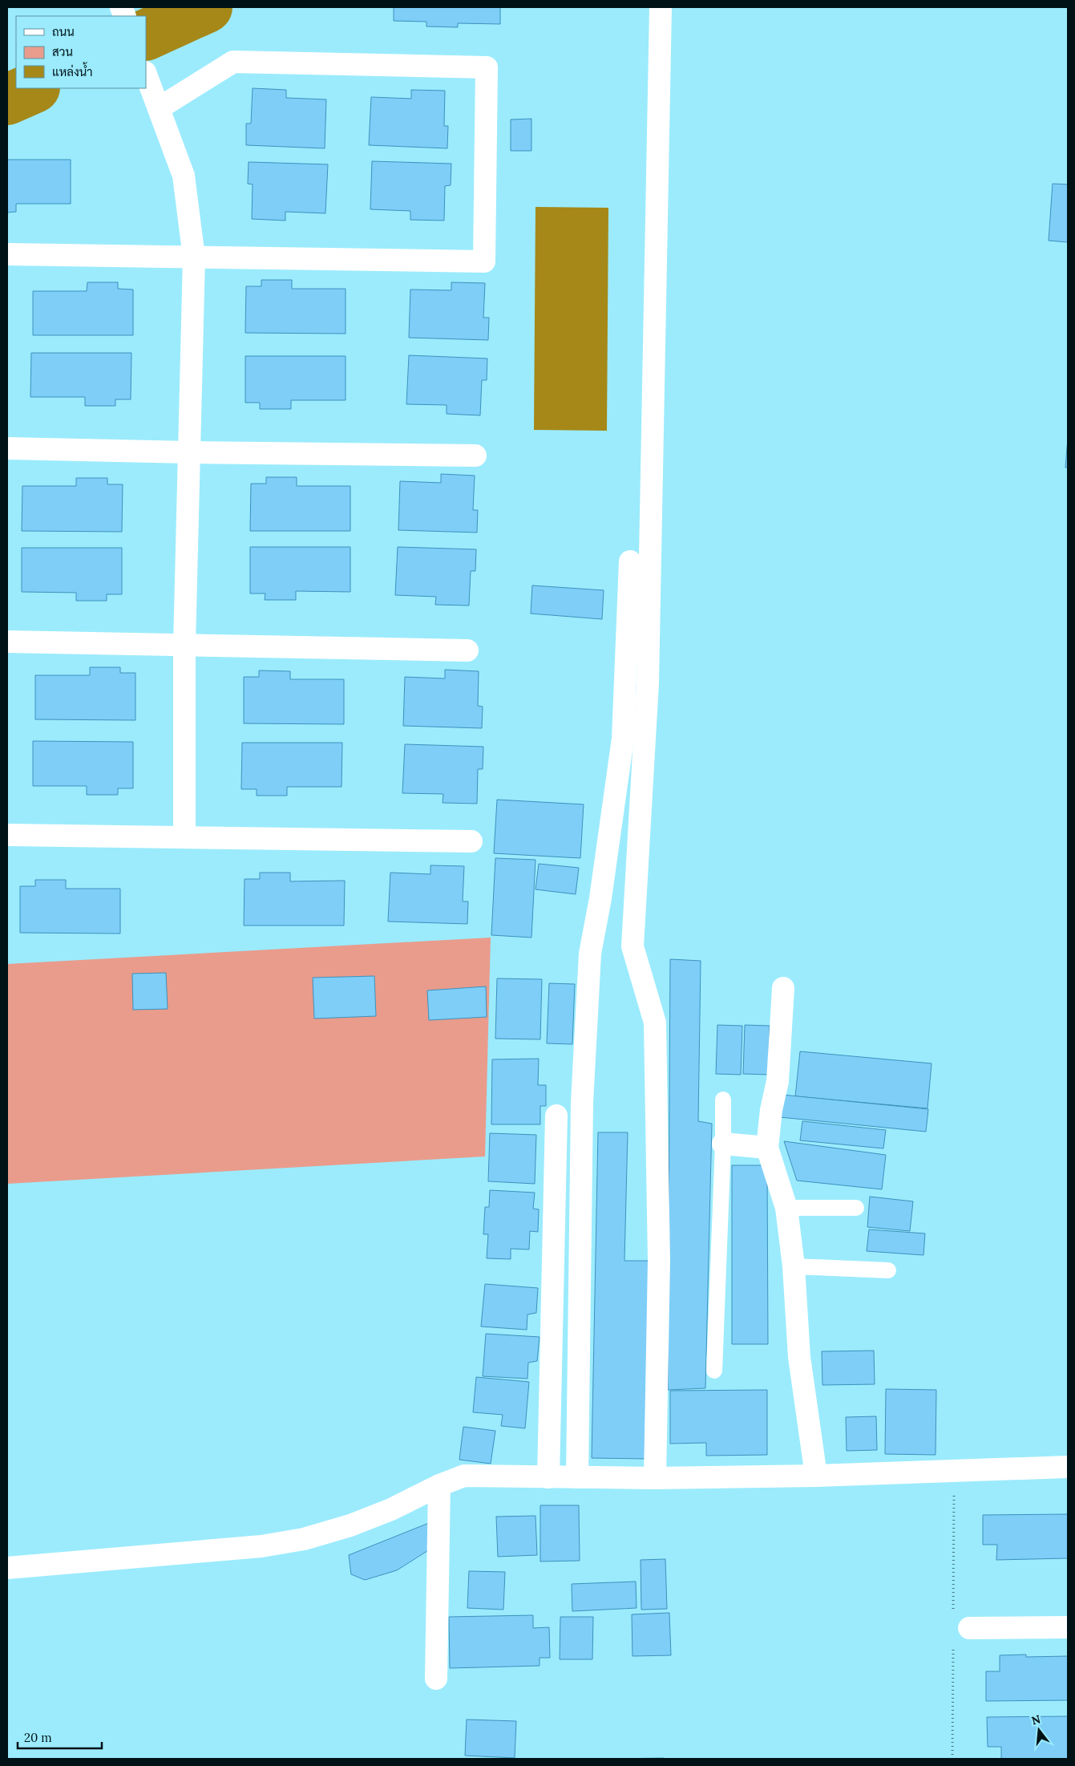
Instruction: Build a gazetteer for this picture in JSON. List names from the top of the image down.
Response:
{
  "legend": ["ถนน", "สวน", "แหล่งน้ำ"],
  "scale_bar": "20 m",
  "north": "top"
}
